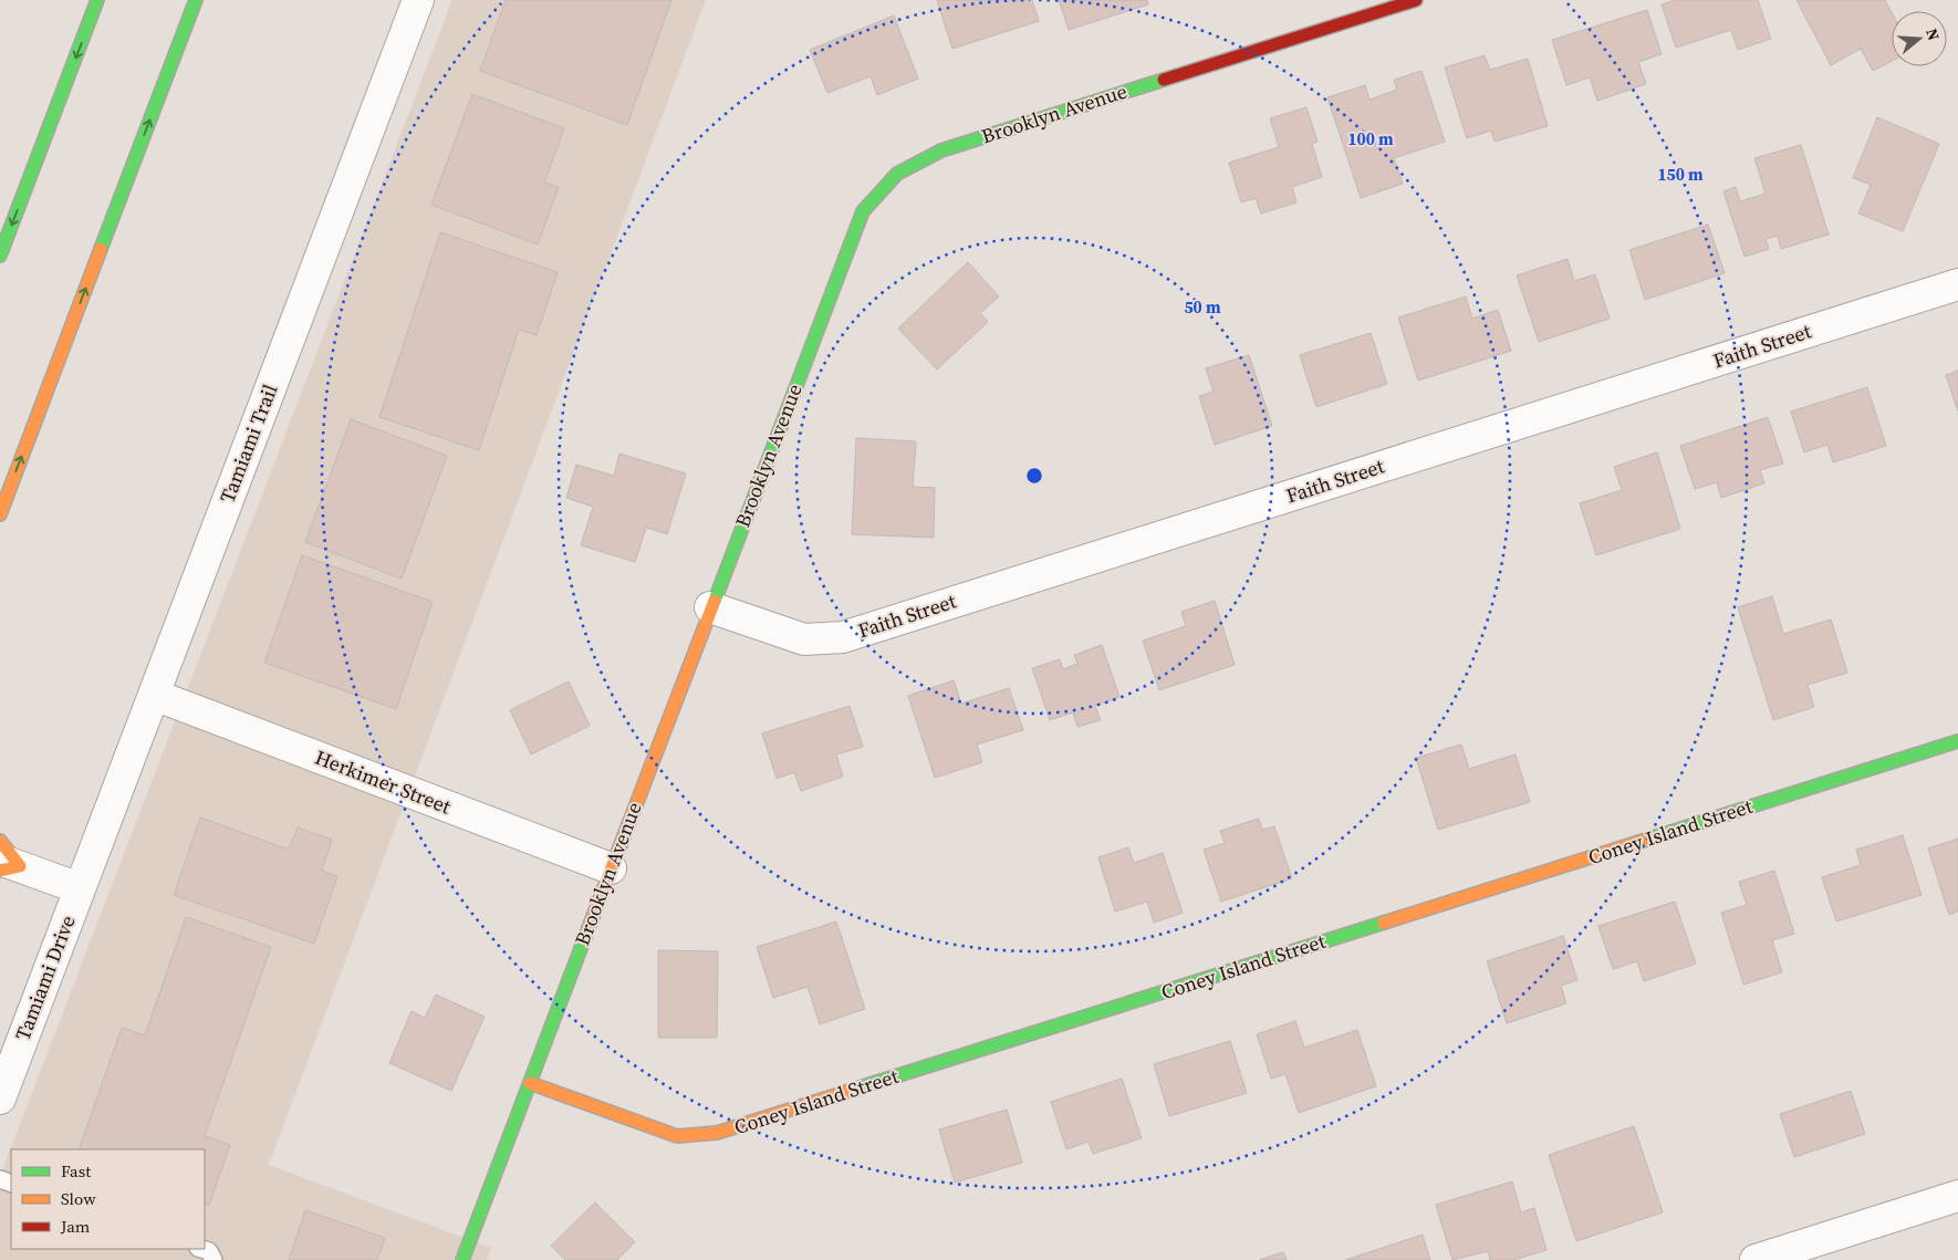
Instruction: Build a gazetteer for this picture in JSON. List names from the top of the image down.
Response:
{
  "streets": {
    "street": [
      "Brooklyn Avenue",
      "Faith Street",
      "Tamiami Trail",
      "Herkimer Street",
      "Coney Island Street",
      "Tamiami Drive"
    ]
  },
  "crossings": [
    ["Brooklyn Avenue", "Faith Street"],
    ["Brooklyn Avenue", "Herkimer Street"],
    ["Brooklyn Avenue", "Coney Island Street"],
    ["Tamiami Trail", "Herkimer Street"],
    ["Tamiami Trail", "Tamiami Drive"]
  ],
  "legend": ["Fast", "Slow", "Jam"],
  "north": "right",
  "rings": ["100 m", "150 m", "50 m"]
}
